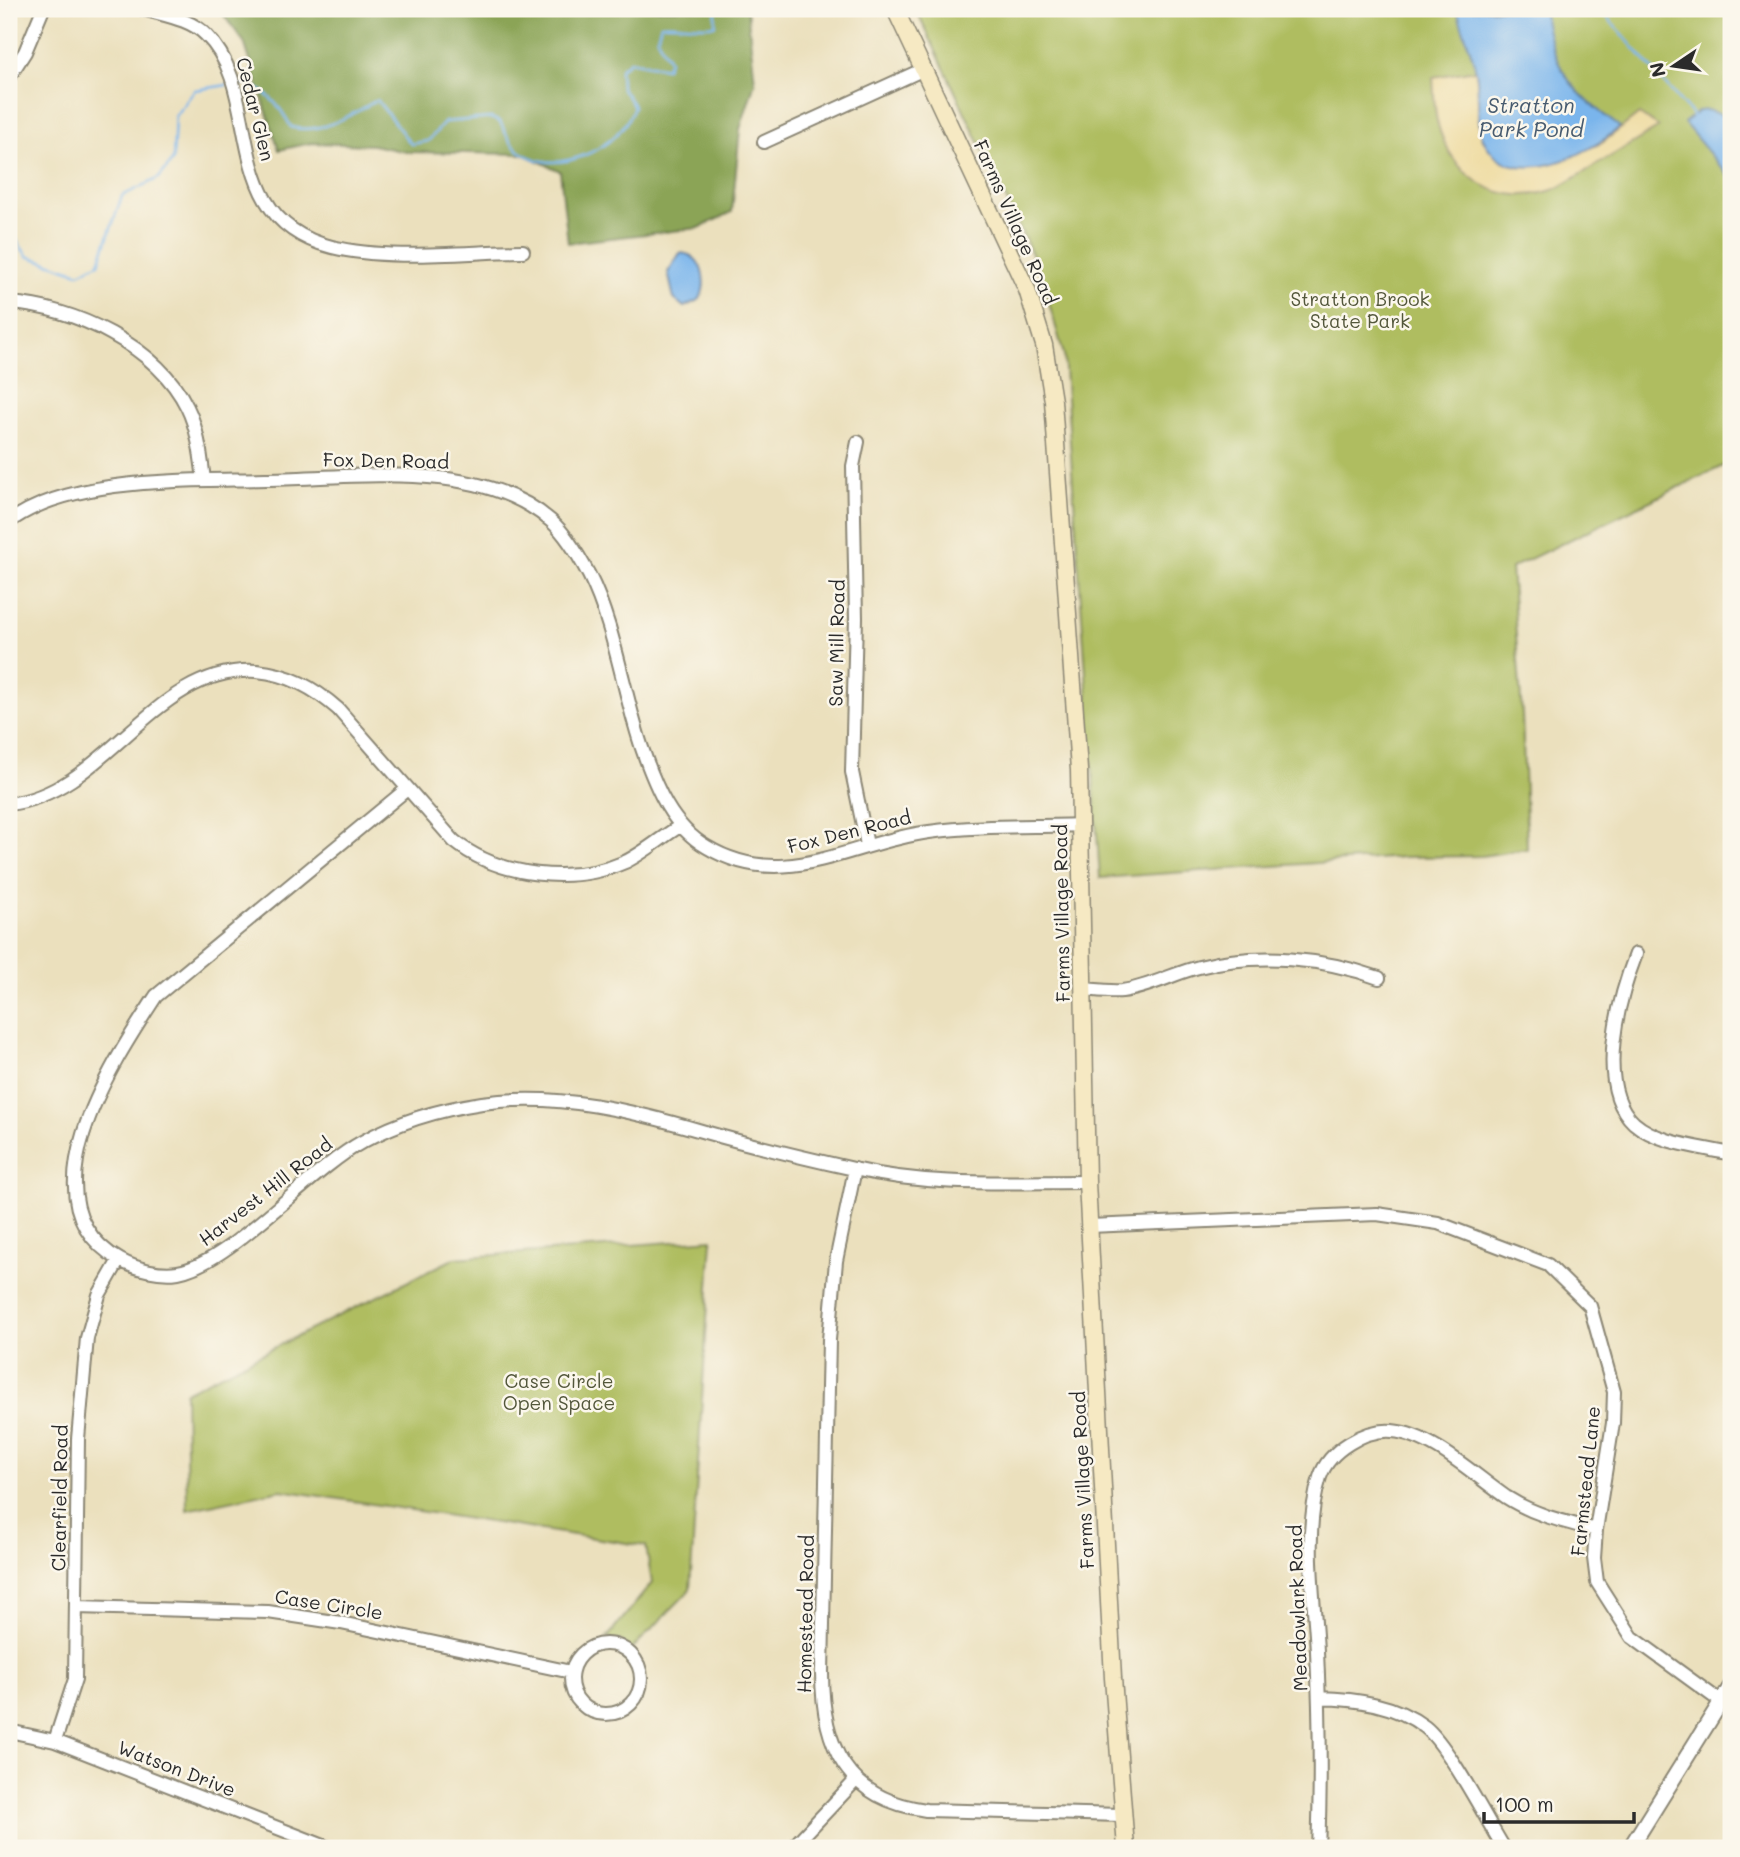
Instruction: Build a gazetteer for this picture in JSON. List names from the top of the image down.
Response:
{
  "streets": {
    "main road": ["Farms Village Road"],
    "street": [
      "Cedar Glen",
      "Fox Den Road",
      "Saw Mill Road",
      "Harvest Hill Road",
      "Farmstead Lane",
      "Clearfield Road",
      "Case Circle",
      "Meadowlark Road",
      "Homestead Road",
      "Watson Drive"
    ]
  },
  "crossings": [
    ["Farms Village Road", "Fox Den Road"],
    ["Farms Village Road", "Harvest Hill Road"],
    ["Farms Village Road", "Farmstead Lane"],
    ["Farms Village Road", "Homestead Road"],
    ["Fox Den Road", "Saw Mill Road"],
    ["Harvest Hill Road", "Clearfield Road"],
    ["Harvest Hill Road", "Homestead Road"],
    ["Farmstead Lane", "Meadowlark Road"],
    ["Clearfield Road", "Case Circle"],
    ["Clearfield Road", "Watson Drive"]
  ],
  "water": ["Stratton Park Pond"],
  "parks": ["Stratton Brook State Park", "Case Circle Open Space"],
  "scale_bar": "100 m",
  "north": "left"
}
